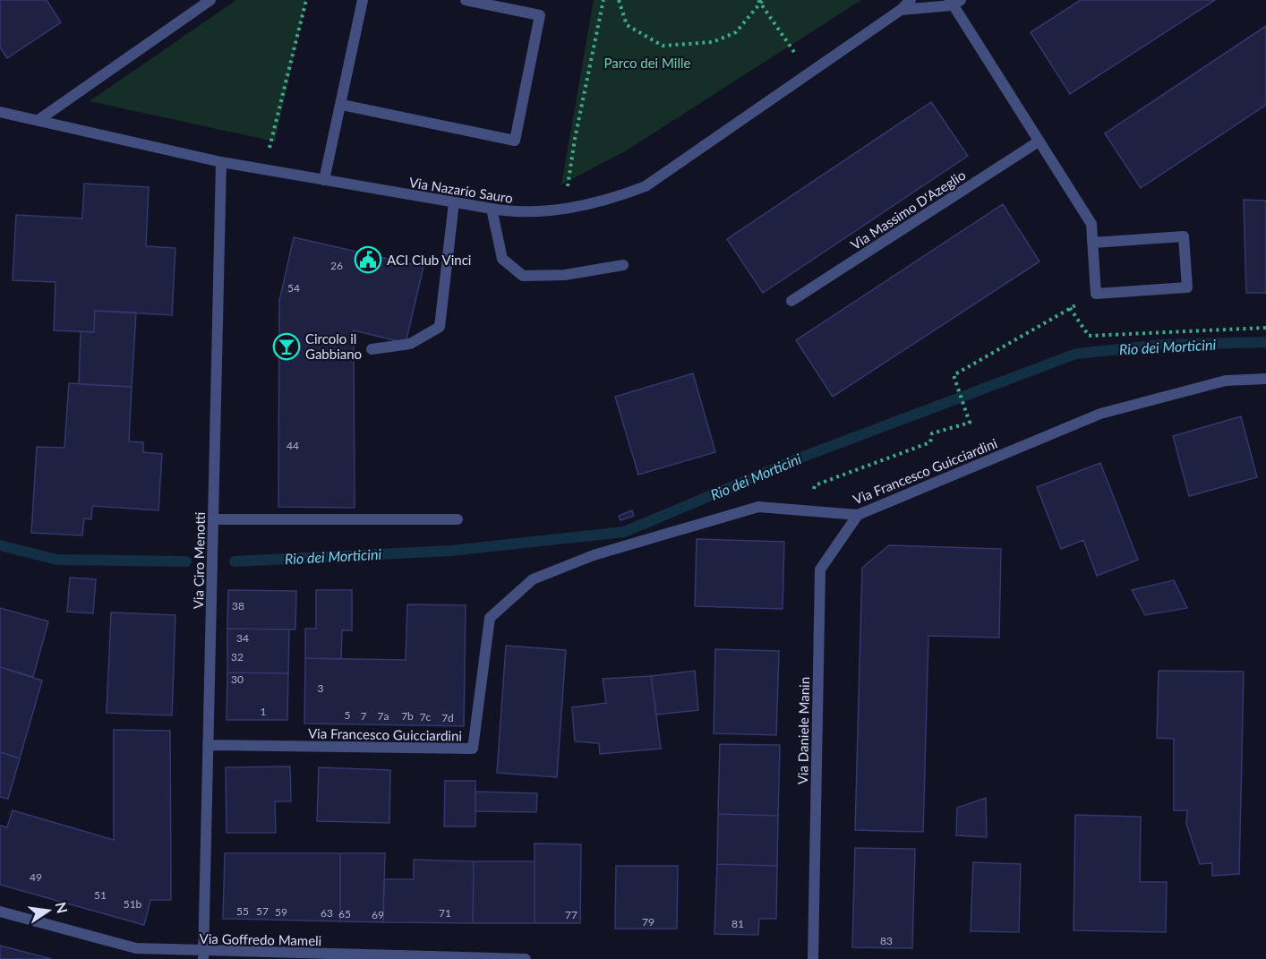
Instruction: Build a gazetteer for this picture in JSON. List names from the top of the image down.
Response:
{
  "streets": {
    "street": [
      "Via Nazario Sauro",
      "Via Massimo D'Azeglio",
      "Via Francesco Guicciardini",
      "Via Ciro Menotti",
      "Via Daniele Manin",
      "Via Goffredo Mameli"
    ]
  },
  "crossings": [
    ["Via Nazario Sauro", "Via Ciro Menotti"],
    ["Via Francesco Guicciardini", "Via Ciro Menotti"],
    ["Via Francesco Guicciardini", "Via Daniele Manin"],
    ["Via Ciro Menotti", "Via Goffredo Mameli"]
  ],
  "water": ["Rio dei Morticini"],
  "parks": ["Parco dei Mille"],
  "places": {
    "public building": ["ACI Club Vinci"],
    "bar": ["Circolo il Gabbiano"]
  },
  "house_numbers": [
    "26",
    "54",
    "44",
    "38",
    "34",
    "32",
    "30",
    "3",
    "1",
    "5",
    "7",
    "7a",
    "7b",
    "7c",
    "7d",
    "49",
    "51",
    "51b",
    "55",
    "57",
    "59",
    "63",
    "71",
    "65",
    "69",
    "77",
    "79",
    "81",
    "83"
  ],
  "north": "right"
}
